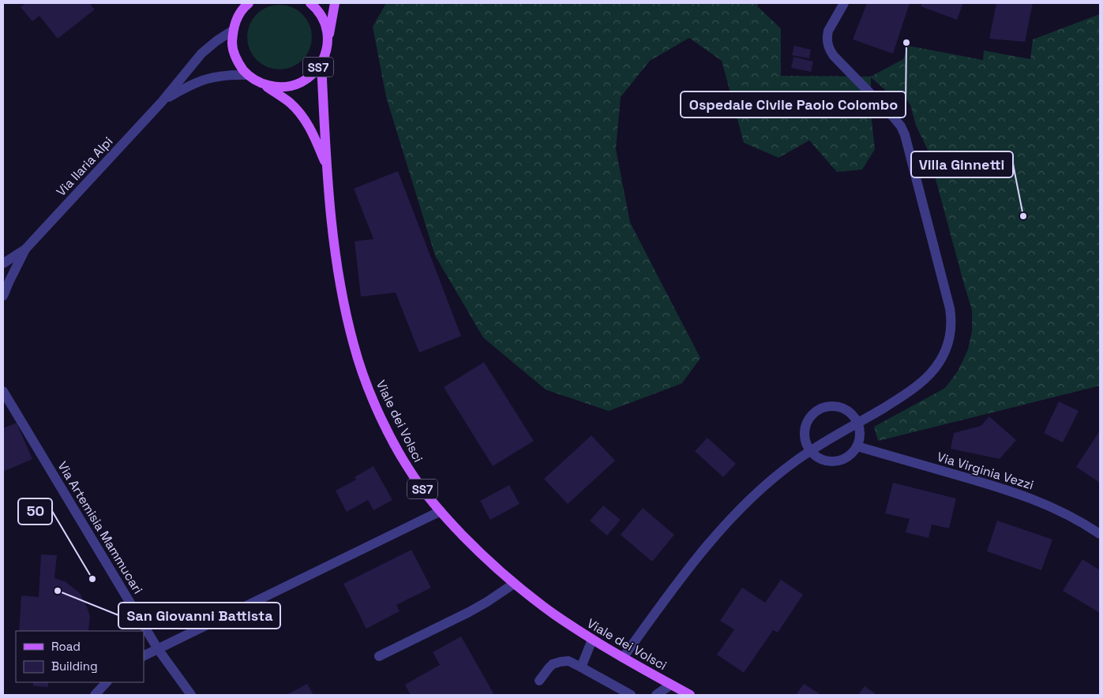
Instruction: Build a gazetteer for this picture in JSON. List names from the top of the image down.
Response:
{
  "streets": {
    "main road": ["SS7", "Viale dei Volsci"],
    "street": ["Via Ilaria Alpi", "Via Virginia Vezzi", "Via Artemisia Mammucari"]
  },
  "crossings": [
    ["SS7", "Viale dei Volsci"]
  ],
  "places": [
    "Ospedale Civile Paolo Colombo",
    "Villa Ginnetti",
    "50",
    "San Giovanni Battista"
  ],
  "legend": ["Road", "Building"]
}
